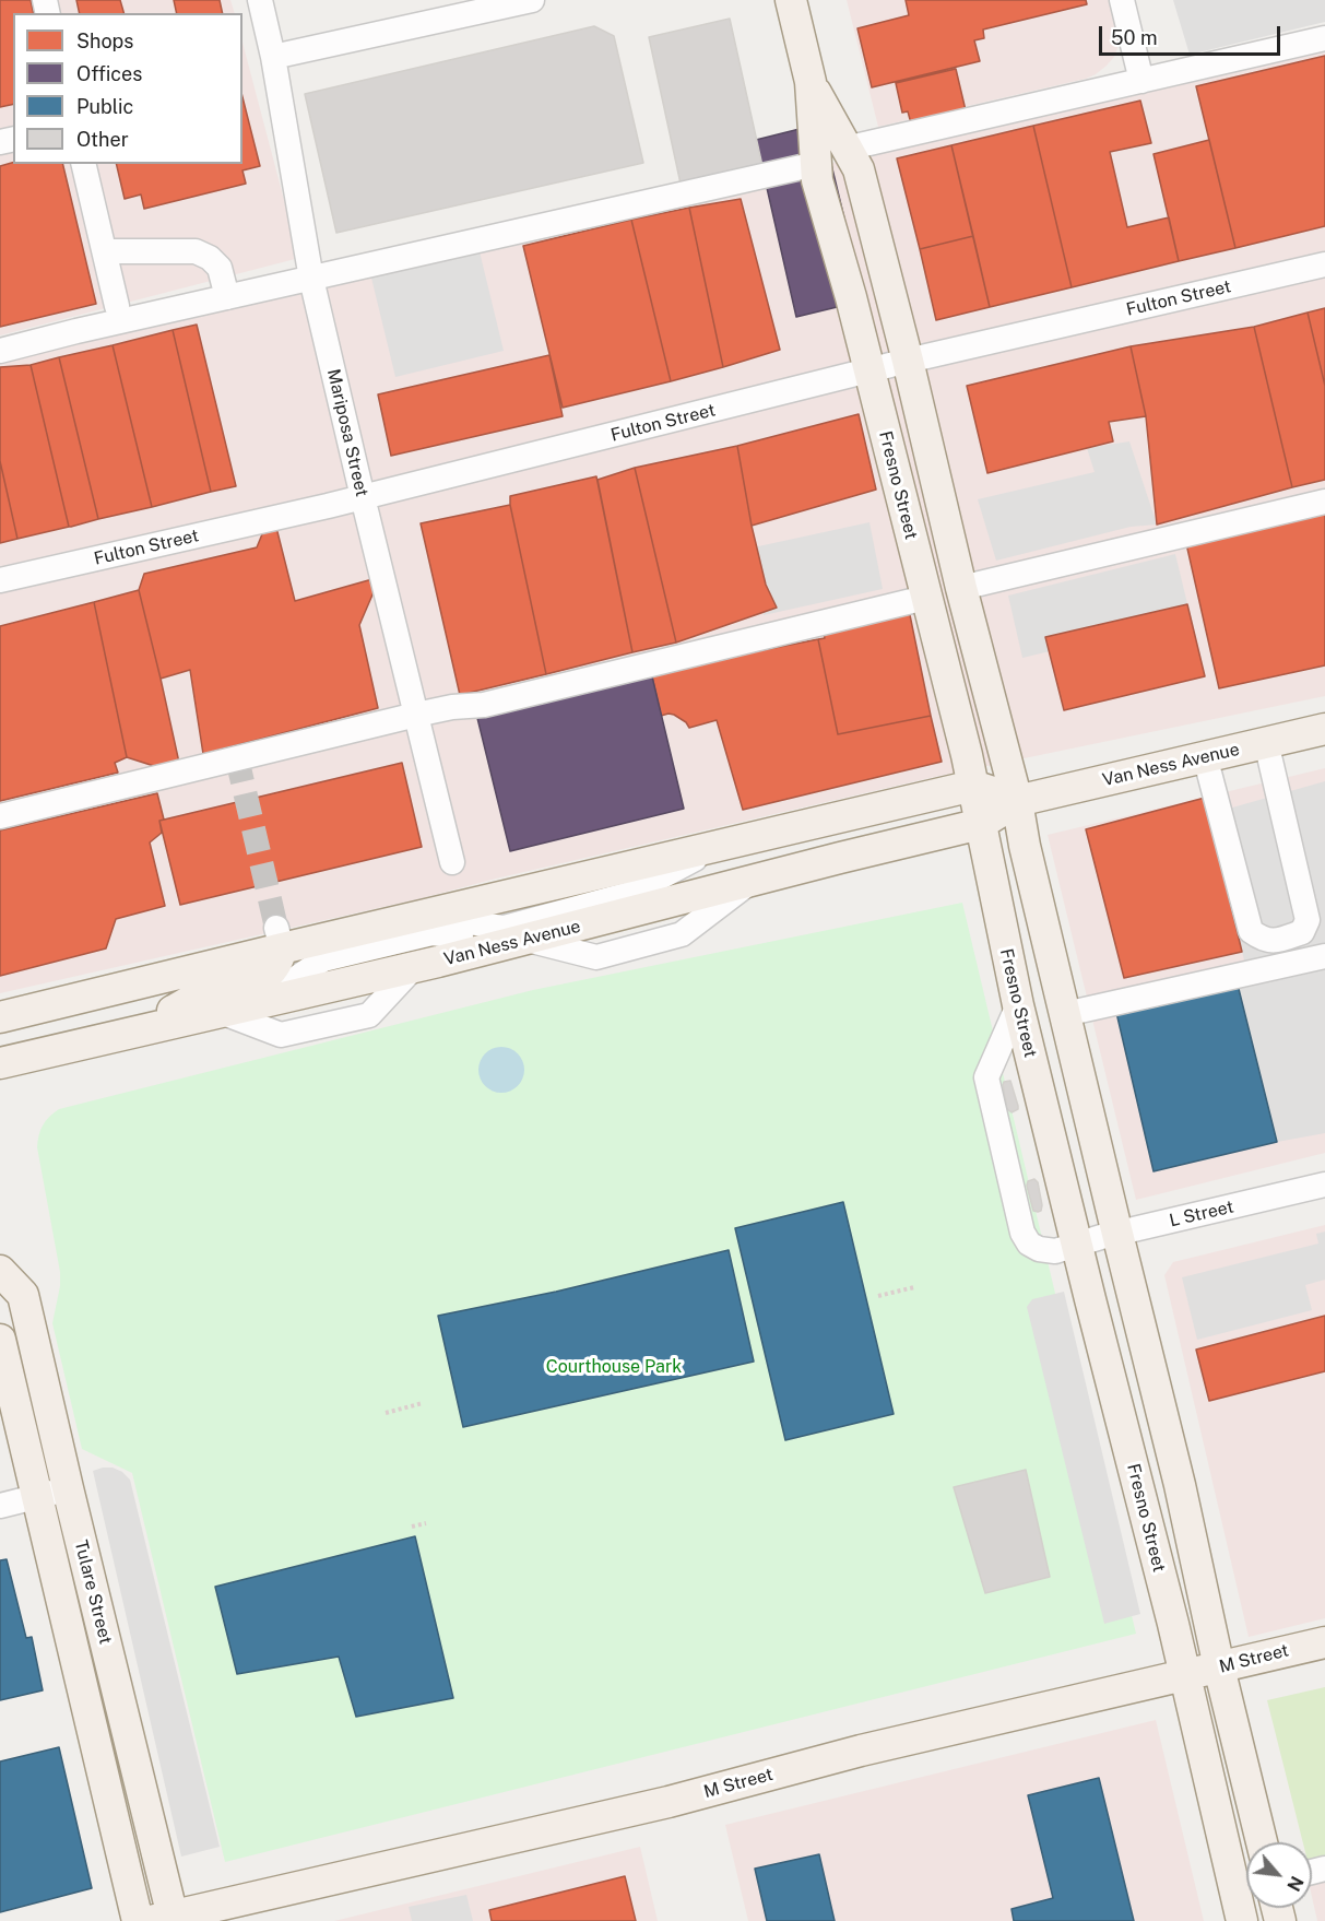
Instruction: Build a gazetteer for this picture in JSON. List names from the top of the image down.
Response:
{
  "streets": {
    "main road": [
      "Fresno Street",
      "Van Ness Avenue",
      "Tulare Street",
      "M Street"
    ],
    "street": ["Fulton Street", "Mariposa Street", "L Street"]
  },
  "crossings": [
    ["Fulton Street", "Mariposa Street"],
    ["Fulton Street", "Fresno Street"],
    ["Fresno Street", "Van Ness Avenue"],
    ["Fresno Street", "L Street"],
    ["Fresno Street", "M Street"],
    ["Tulare Street", "M Street"]
  ],
  "parks": ["Courthouse Park"],
  "legend": [
    "Shops",
    "Offices",
    "Public",
    "Other"
  ],
  "scale_bar": "50 m",
  "north": "bottom right"
}
